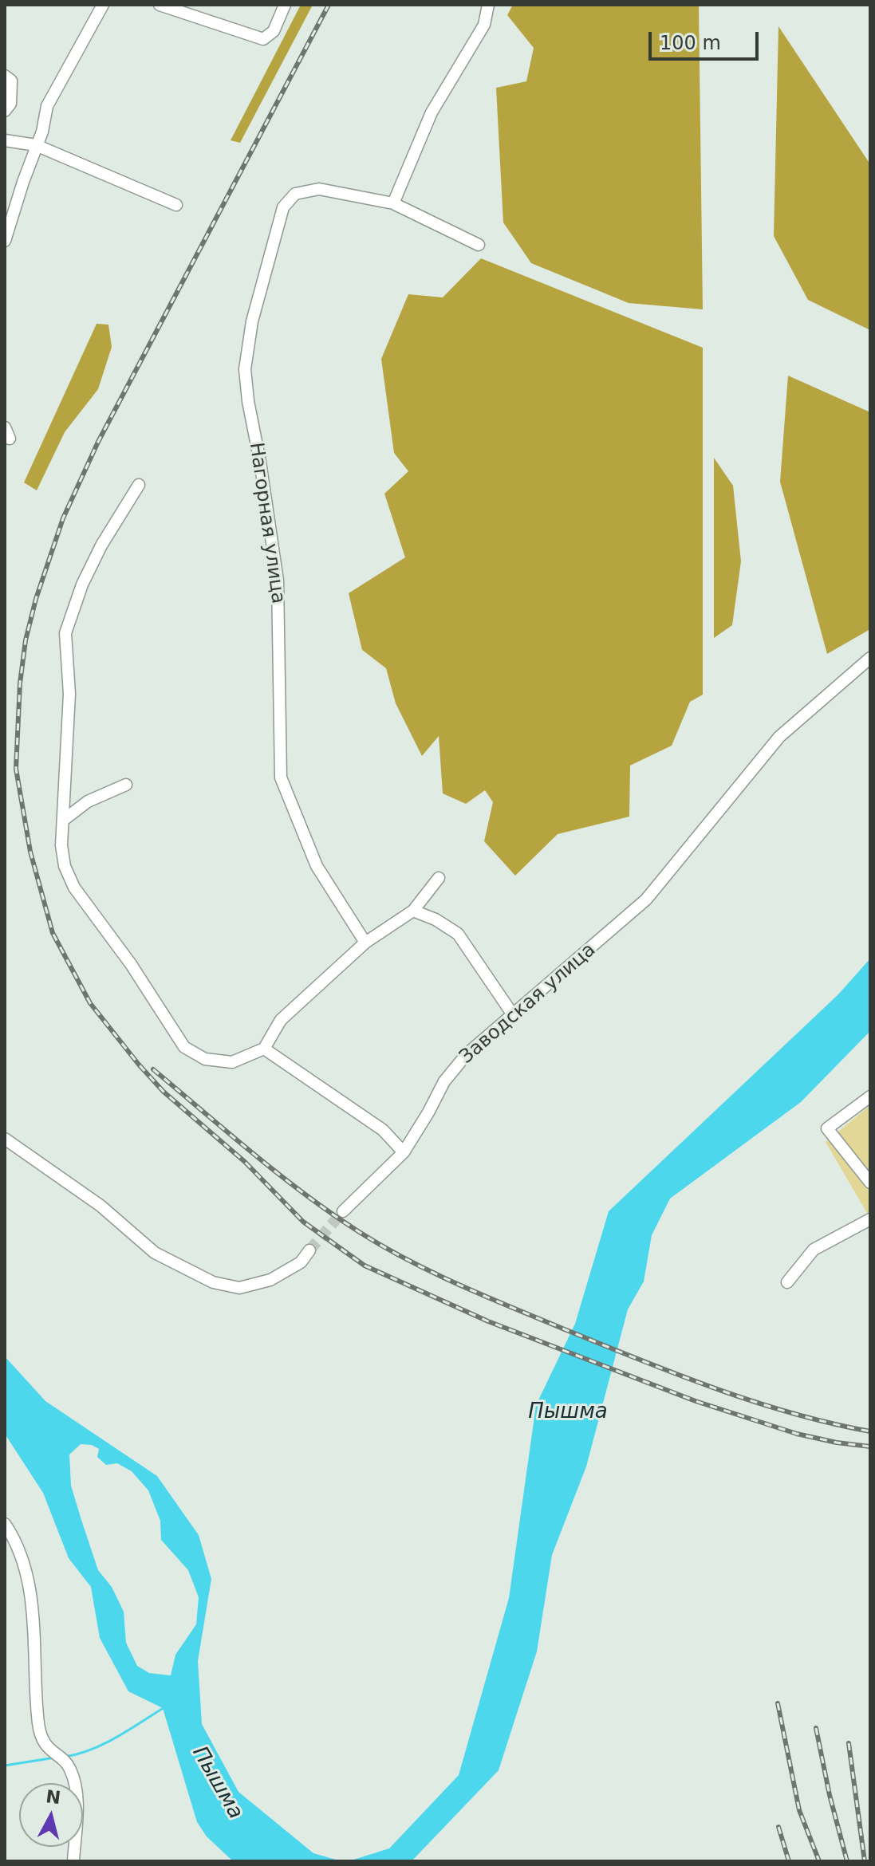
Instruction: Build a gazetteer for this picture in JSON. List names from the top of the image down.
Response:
{
  "streets": {
    "street": ["Нагорная улица", "Заводская улица"]
  },
  "water": ["Пышма"],
  "scale_bar": "100 m",
  "north": "top"
}
